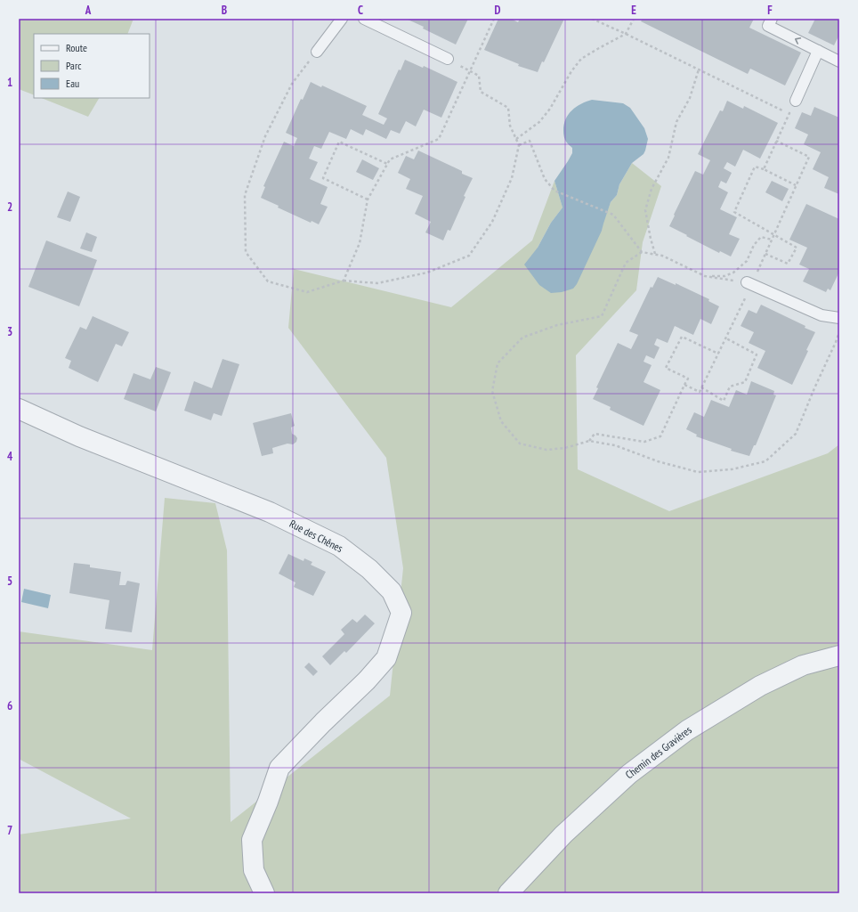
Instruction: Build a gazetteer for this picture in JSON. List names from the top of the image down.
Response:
{
  "streets": {
    "street": ["Rue des Chênes", "Chemin des Gravières"]
  },
  "legend": ["Route", "Parc", "Eau"],
  "grid": {
    "columns": [
      "A",
      "B",
      "C",
      "D",
      "E",
      "F"
    ],
    "rows": [
      "1",
      "2",
      "3",
      "4",
      "5",
      "6",
      "7"
    ]
  }
}
